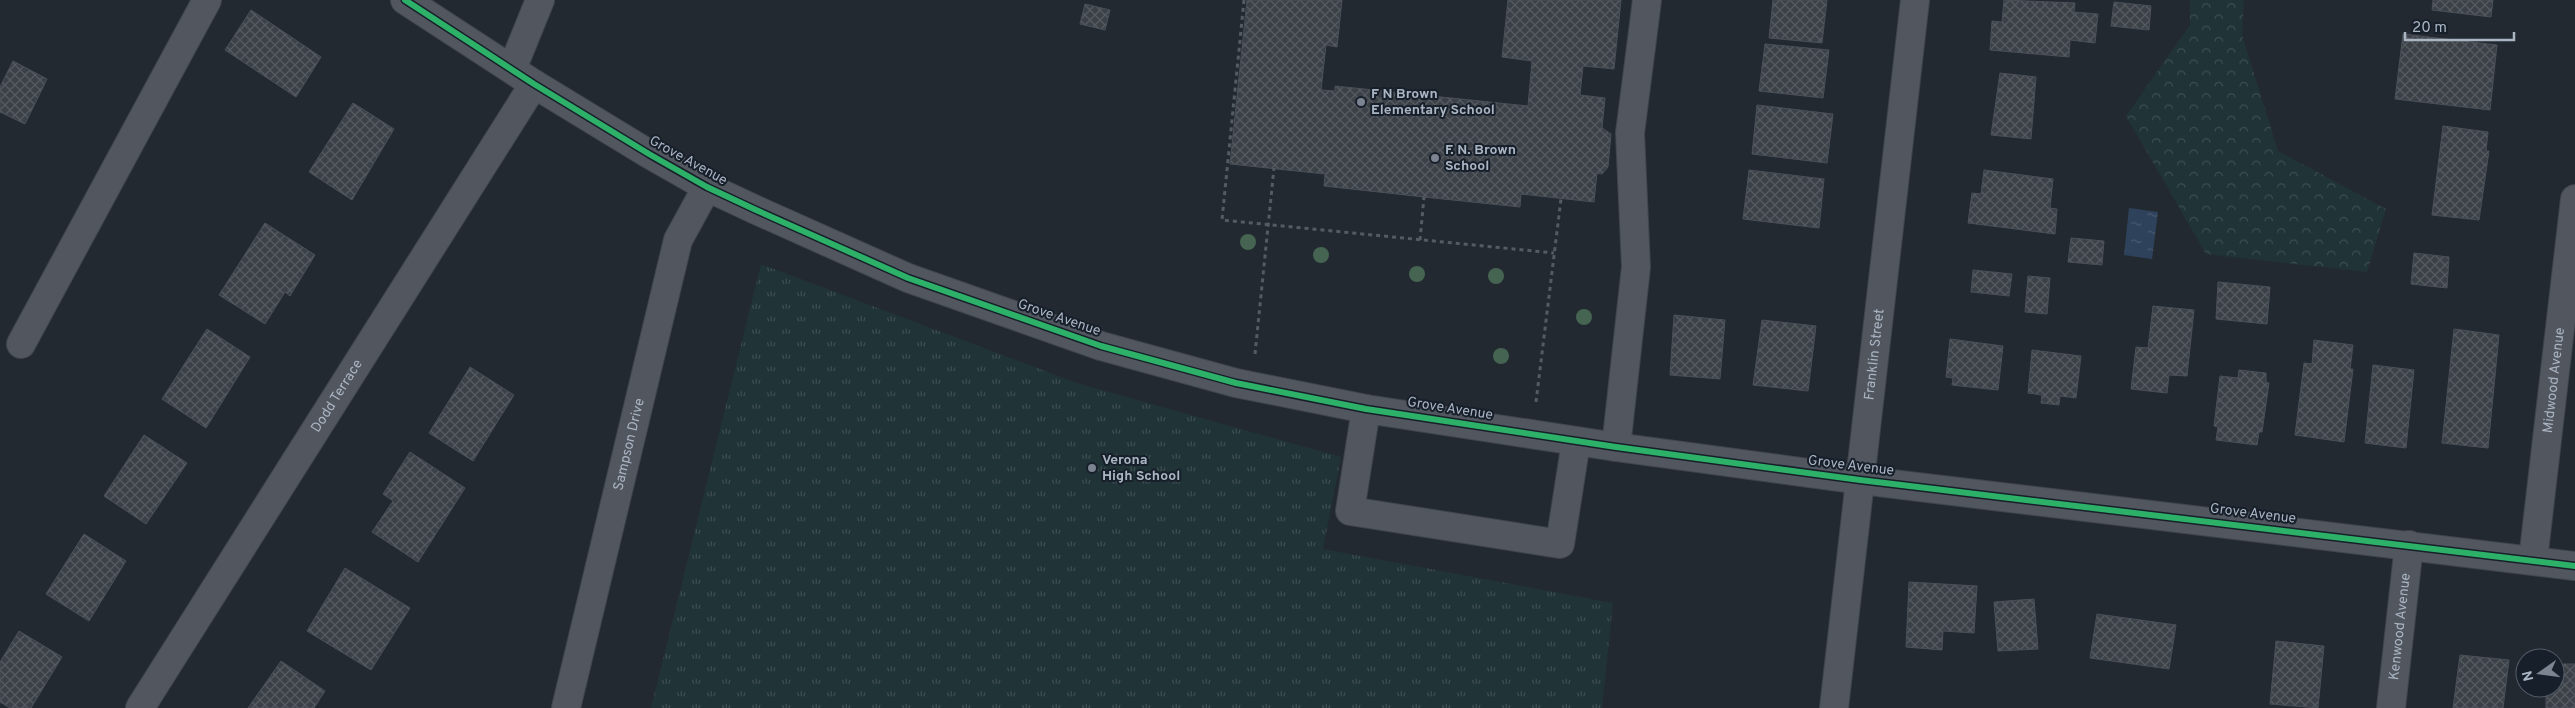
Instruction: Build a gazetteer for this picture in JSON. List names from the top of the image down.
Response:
{
  "streets": {
    "street": [
      "Grove Avenue",
      "Franklin Street",
      "Midwood Avenue",
      "Dodd Terrace",
      "Sampson Drive",
      "Kenwood Avenue"
    ]
  },
  "crossings": [
    ["Grove Avenue", "Franklin Street"],
    ["Grove Avenue", "Midwood Avenue"],
    ["Grove Avenue", "Dodd Terrace"],
    ["Grove Avenue", "Sampson Drive"],
    ["Grove Avenue", "Kenwood Avenue"]
  ],
  "places": ["F N Brown Elementary School", "F. N. Brown School", "Verona High School"],
  "scale_bar": "20 m",
  "north": "left"
}
